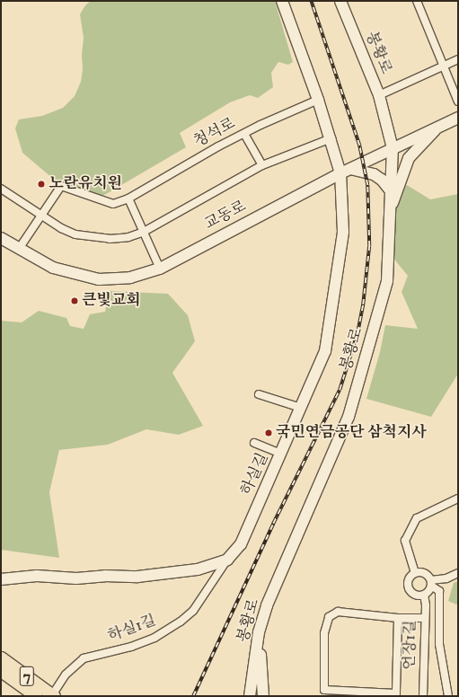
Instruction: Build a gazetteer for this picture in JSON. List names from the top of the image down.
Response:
{
  "streets": {
    "main road": ["7"],
    "street": [
      "봉황로",
      "청석로",
      "교동로",
      "하실길",
      "하실1길",
      "언장1길"
    ]
  },
  "crossings": [
    ["봉황로", "교동로"],
    ["교동로", "하실길"],
    ["하실길", "하실1길"],
    ["하실1길", "7"]
  ],
  "places": ["노란유치원", "큰빛교회", "국민연금공단 삼척지사"]
}
